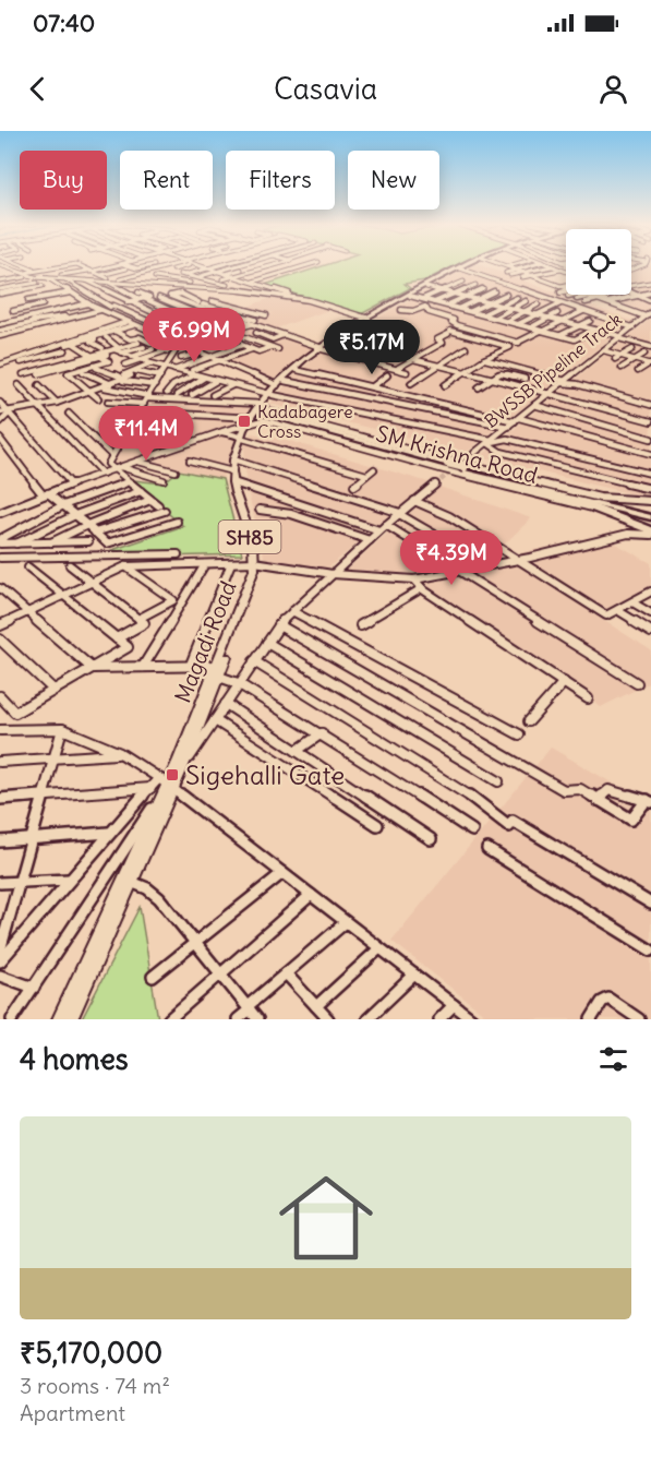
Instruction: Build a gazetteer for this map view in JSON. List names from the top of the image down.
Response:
{
  "streets": {
    "highway": ["SM Krishna Road"],
    "main road": ["SH85", "Magadi Road"],
    "street": ["BWSSB Pipeline Track"]
  },
  "crossings": [
    ["SM Krishna Road", "Magadi Road"]
  ],
  "places": {
    "transit": ["Kadabagere Cross", "Sigehalli Gate"]
  },
  "page": {
    "status": "07:40",
    "header": "Casavia",
    "chip": [
      "Buy",
      "Rent",
      "Filters",
      "New"
    ],
    "price": [
      "₹6.99M",
      "₹5.17M",
      "₹11.4M",
      "₹4.39M"
    ],
    "heading": "4 homes",
    "list": [
      {
        "name": "₹5,170,000",
        "note": "3 rooms · 74 m² · Apartment"
      }
    ]
  }
}
